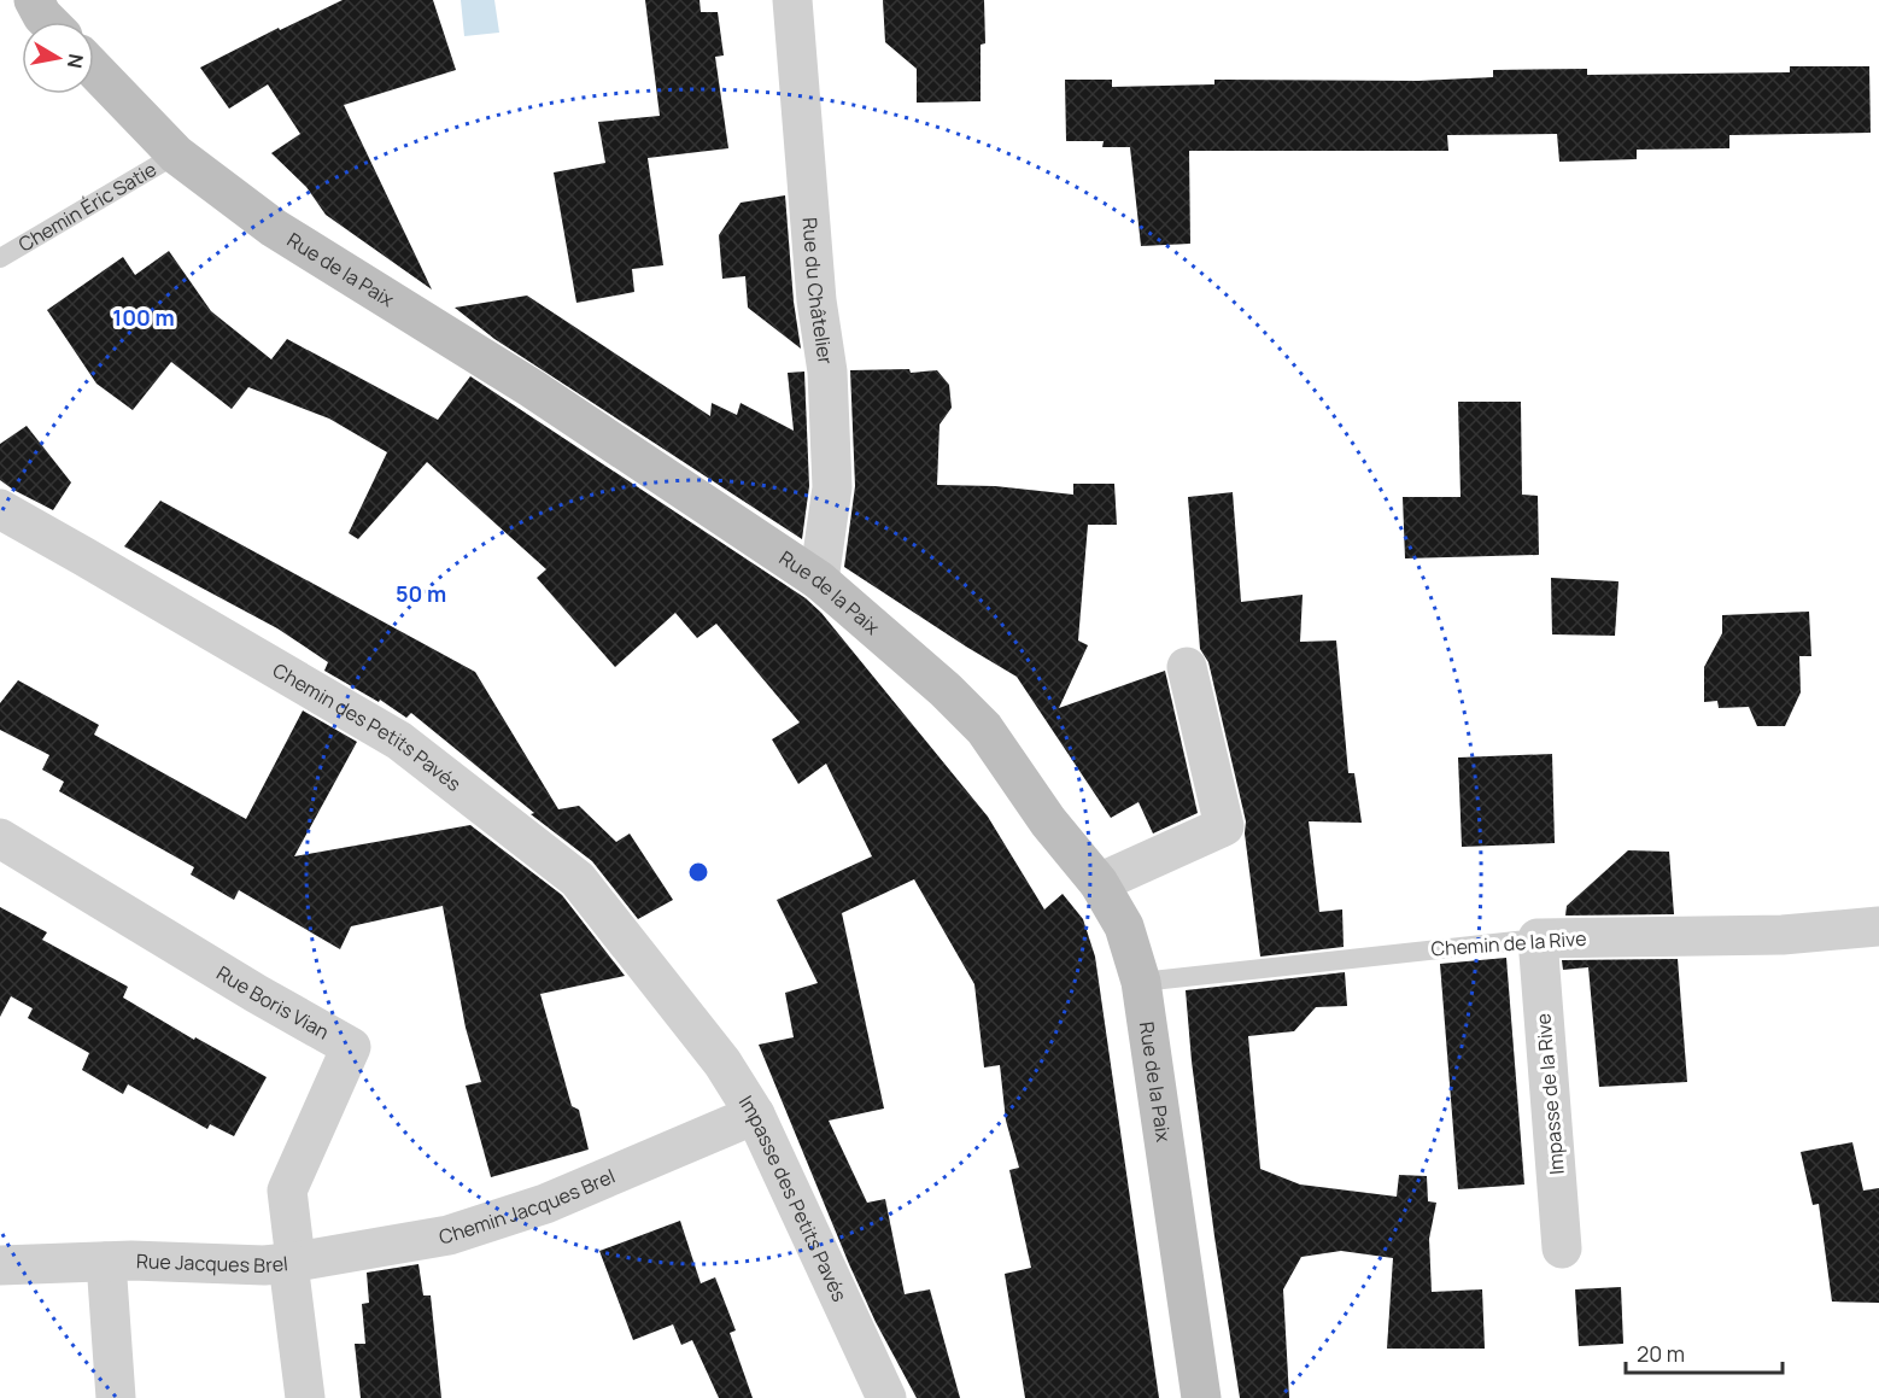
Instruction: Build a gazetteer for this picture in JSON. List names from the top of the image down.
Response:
{
  "streets": {
    "street": [
      "Rue de la Paix",
      "Rue du Châtelier",
      "Chemin des Petits Pavés",
      "Chemin de la Rive",
      "Rue Boris Vian",
      "Impasse de la Rive",
      "Impasse des Petits Pavés",
      "Chemin Jacques Brel",
      "Rue Jacques Brel"
    ],
    "lane": ["Chemin Éric Satie"]
  },
  "crossings": [
    ["Chemin Éric Satie", "Rue de la Paix"],
    ["Rue de la Paix", "Rue du Châtelier"],
    ["Rue de la Paix", "Chemin de la Rive"],
    ["Chemin des Petits Pavés", "Impasse des Petits Pavés"],
    ["Chemin de la Rive", "Impasse de la Rive"],
    ["Rue Boris Vian", "Chemin Jacques Brel"],
    ["Rue Boris Vian", "Rue Jacques Brel"],
    ["Impasse des Petits Pavés", "Chemin Jacques Brel"],
    ["Chemin Jacques Brel", "Rue Jacques Brel"]
  ],
  "scale_bar": "20 m",
  "north": "right",
  "rings": ["100 m", "50 m"]
}
